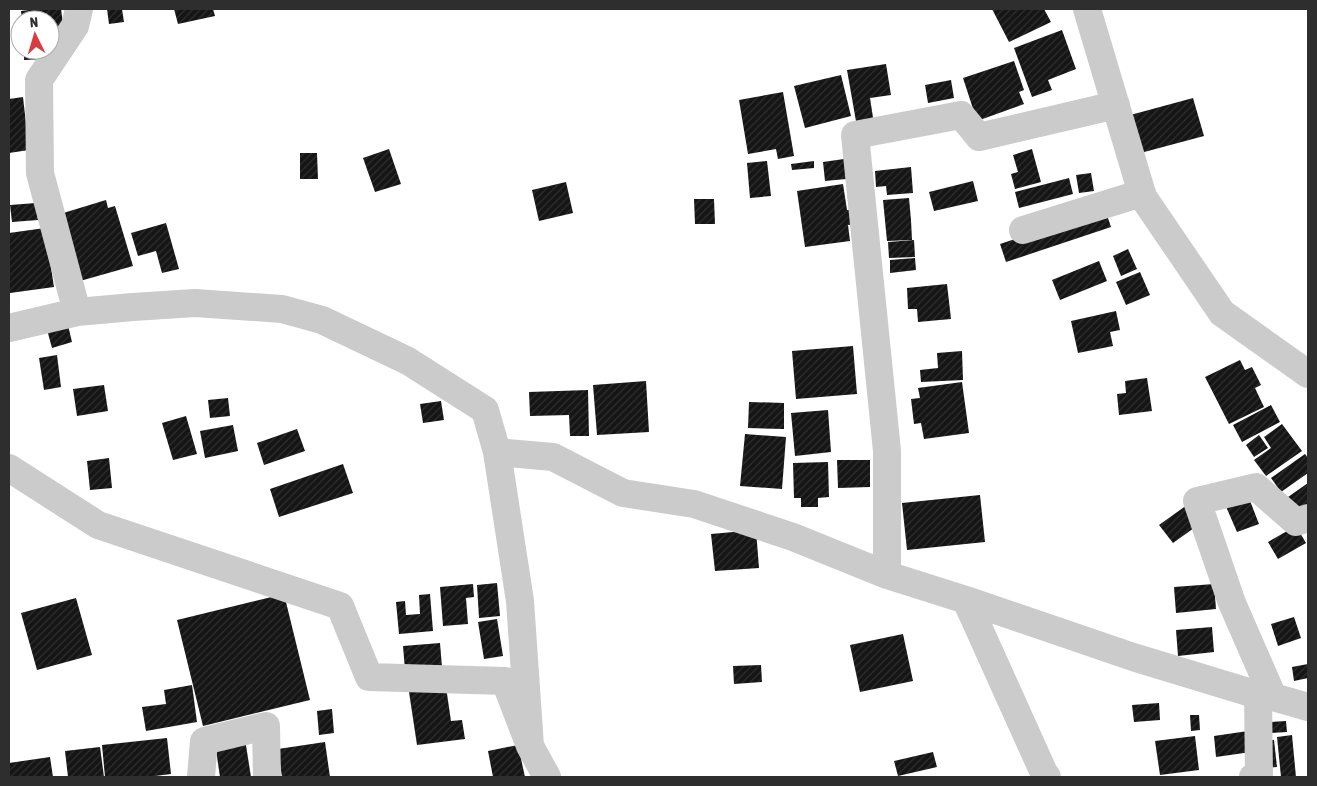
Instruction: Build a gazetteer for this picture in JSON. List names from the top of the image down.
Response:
{
  "north": "top"
}
